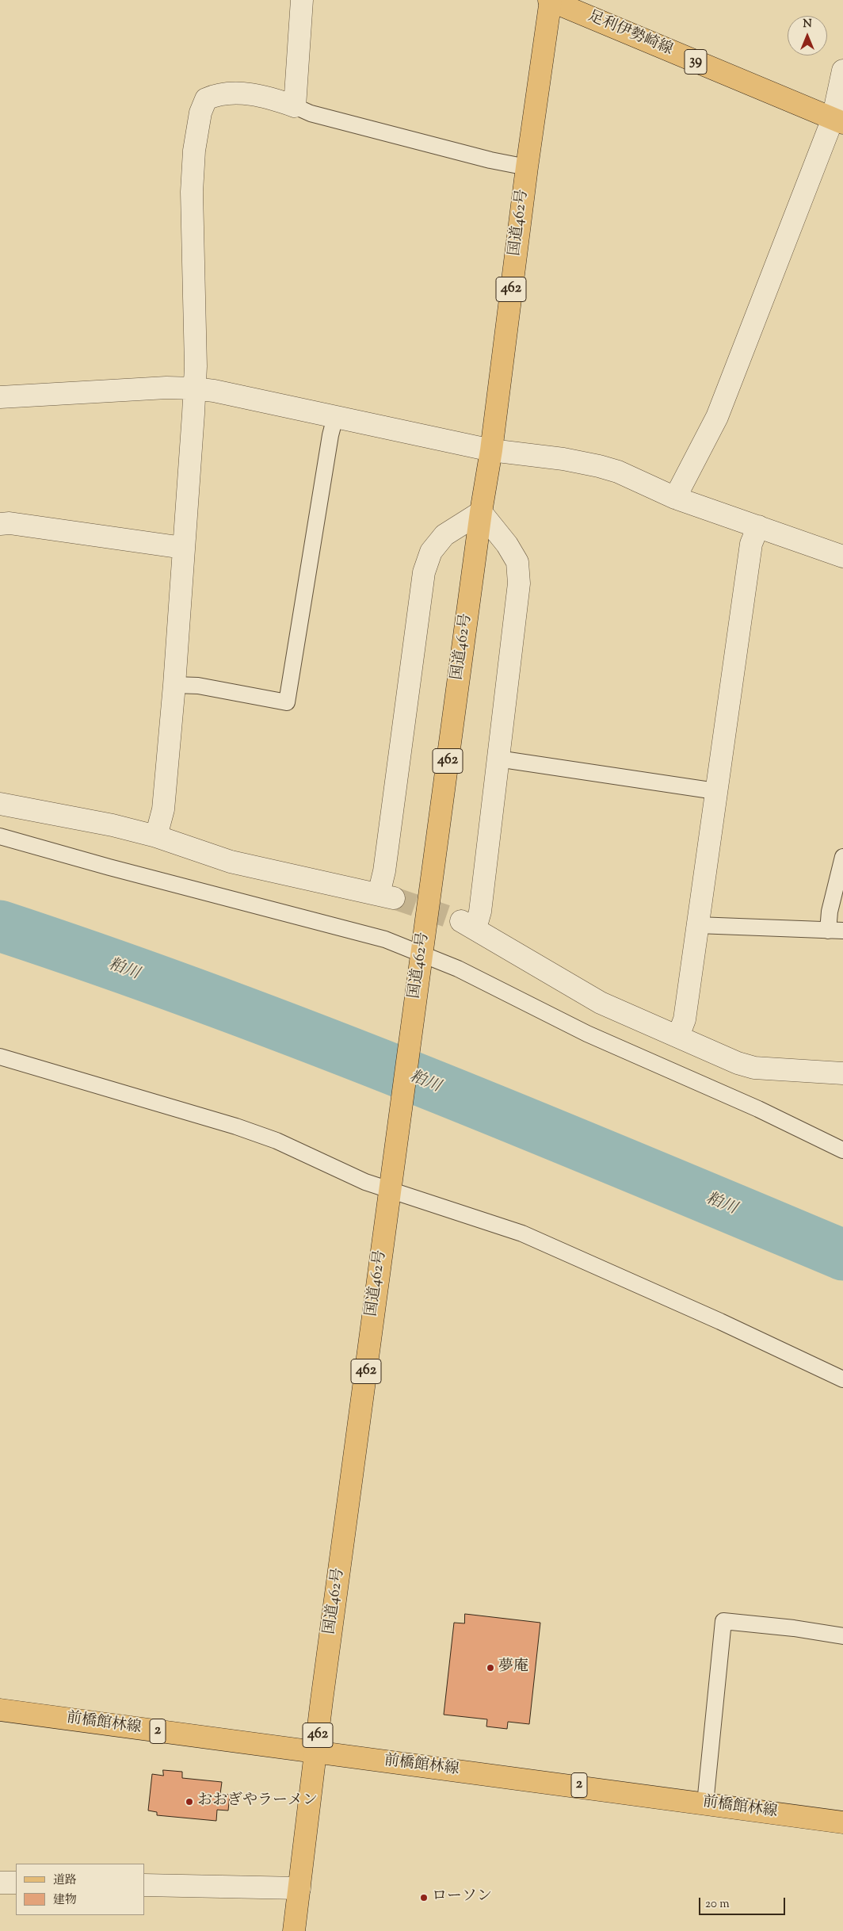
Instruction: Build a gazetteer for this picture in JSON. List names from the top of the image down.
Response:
{
  "streets": {
    "main road": [
      "足利伊勢崎線",
      "39",
      "国道462号",
      "462",
      "前橋館林線",
      "2"
    ]
  },
  "crossings": [
    ["足利伊勢崎線", "国道462号"],
    ["国道462号", "前橋館林線"]
  ],
  "water": ["粕川"],
  "places": ["夢庵", "おおぎやラーメン", "ローソン"],
  "legend": ["道路", "建物"],
  "scale_bar": "20 m",
  "north": "top"
}
